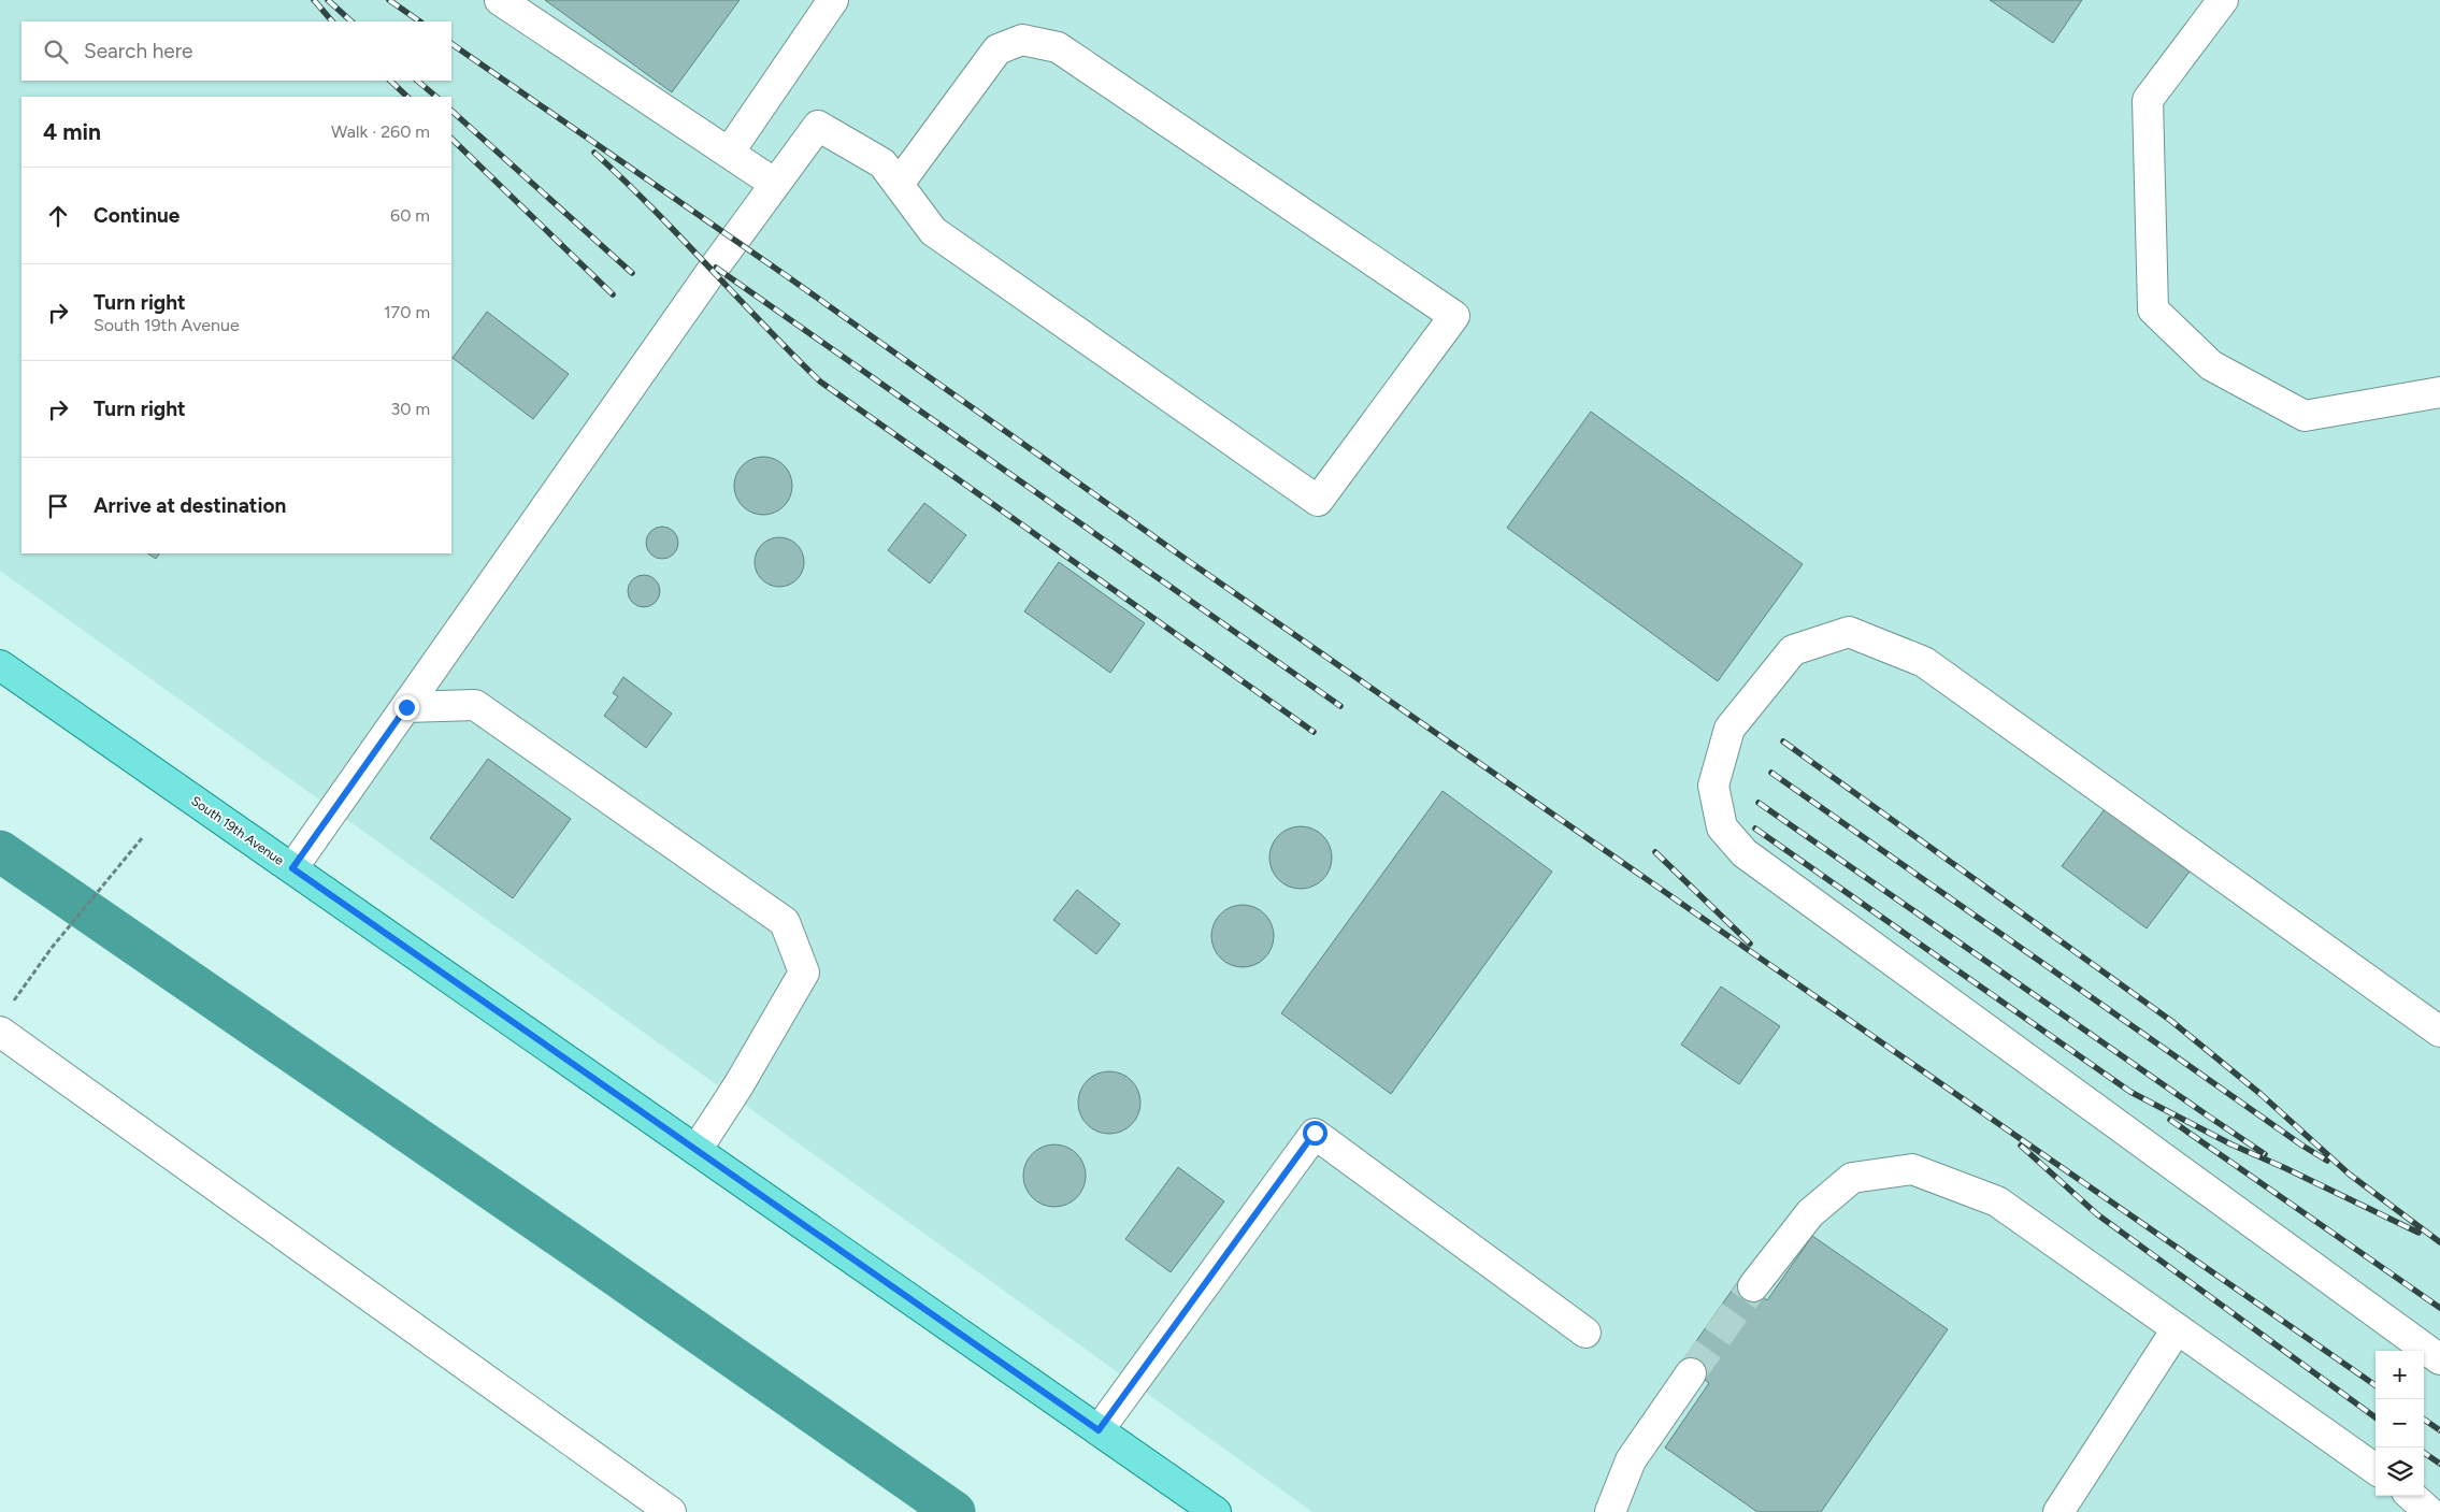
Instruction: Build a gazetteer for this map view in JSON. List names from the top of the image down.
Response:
{
  "streets": {
    "main road": ["South 19th Avenue"]
  },
  "page": {
    "search": "Search here",
    "heading": ["4 min", "Walk · 260 m"],
    "list": [
      ["Continue", "60 m"],
      ["Turn right", "South 19th Avenue", "170 m"],
      ["Turn right", "30 m"],
      "Arrive at destination"
    ],
    "map_buttons": ["+", "−"]
  }
}
